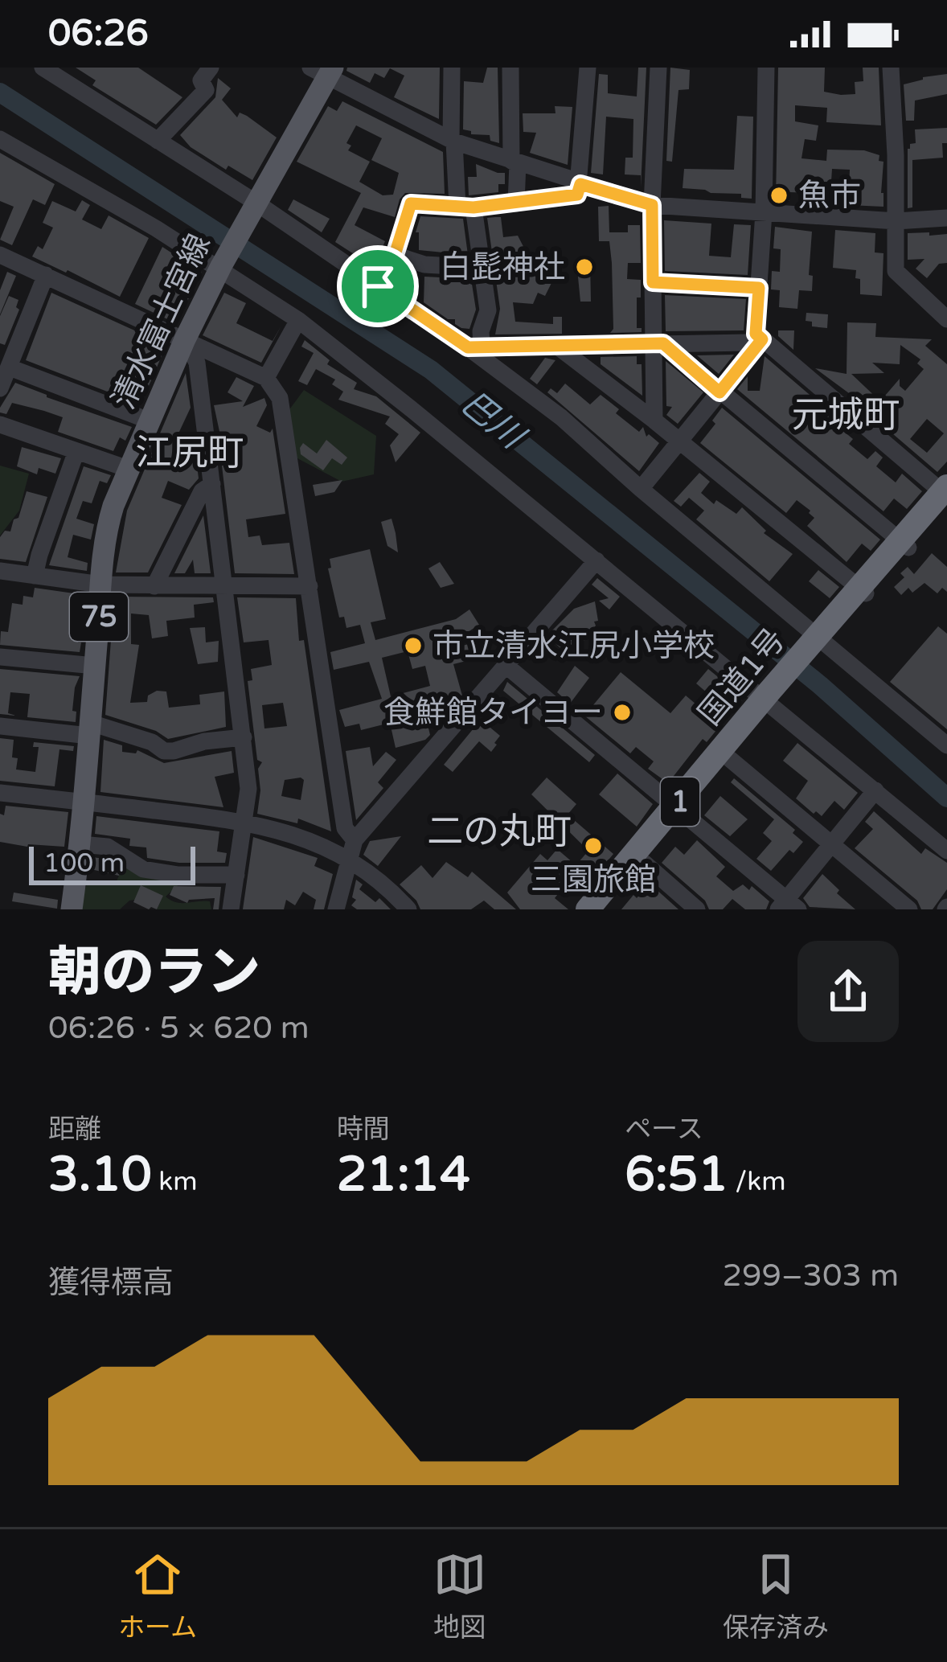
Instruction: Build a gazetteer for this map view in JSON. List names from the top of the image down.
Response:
{
  "streets": {
    "highway": ["国道1号", "1"],
    "main road": ["清水富士宮線", "75"]
  },
  "districts": ["元城町", "江尻町", "二の丸町"],
  "water": ["巴川"],
  "places": [
    "魚市",
    "白髭神社",
    "市立清水江尻小学校",
    "食鮮館タイヨー",
    "三園旅館"
  ],
  "scale_bar": "100 m",
  "page": {
    "status": "06:26",
    "scale": "100 m",
    "heading": ["朝のラン", "06:26 · 5 × 620 m"],
    "stats": [
      ["距離", "3.10 km"],
      ["時間", "21:14"],
      ["ペース", "6:51 /km"]
    ],
    "chart": ["獲得標高", "299–303 m"],
    "tabs": ["ホーム", "地図", "保存済み"]
  }
}
